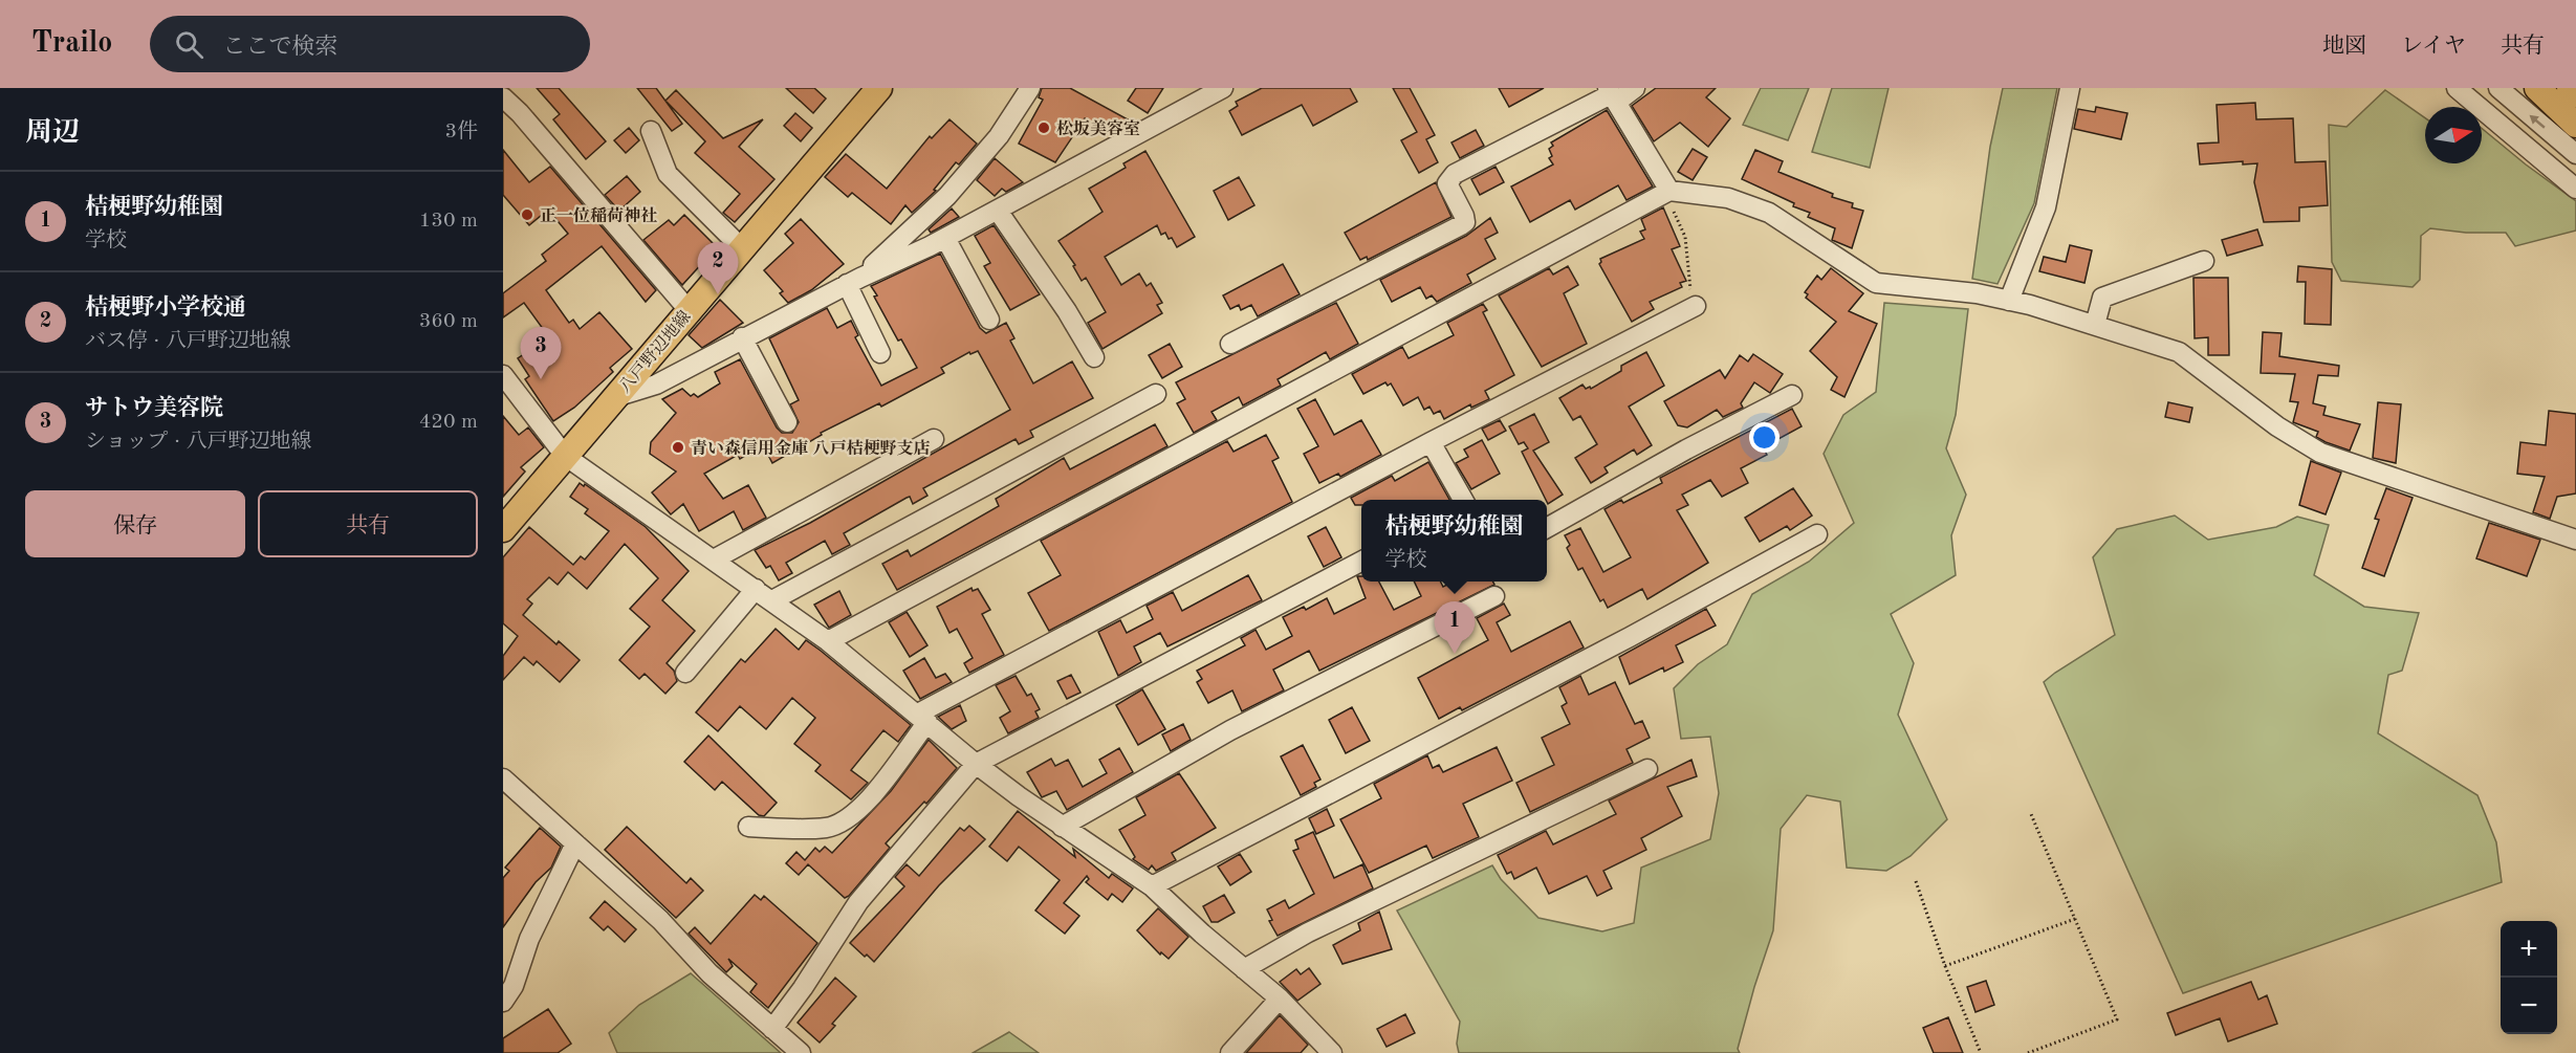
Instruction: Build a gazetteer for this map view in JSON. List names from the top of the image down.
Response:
{
  "streets": {
    "main road": ["八戸野辺地線"]
  },
  "places": ["松坂美容室", "正一位稲荷神社", "青い森信用金庫 八戸桔梗野支店"],
  "north": "right",
  "page": {
    "header": "Trailo",
    "search": "ここで検索",
    "nav": ["地図", "レイヤ", "共有"],
    "heading": ["周辺", "3件"],
    "list": [
      {
        "mark": "1",
        "name": "桔梗野幼稚園",
        "note": "学校",
        "value": "130 m"
      },
      {
        "mark": "2",
        "name": "桔梗野小学校通",
        "note": "バス停 · 八戸野辺地線",
        "value": "360 m"
      },
      {
        "mark": "3",
        "name": "サトウ美容院",
        "note": "ショップ · 八戸野辺地線",
        "value": "420 m"
      }
    ],
    "pins": ["2", "3", "1"],
    "buttons": ["保存", "共有"],
    "popup": ["桔梗野幼稚園", "学校"],
    "map_buttons": ["+", "−"]
  }
}
